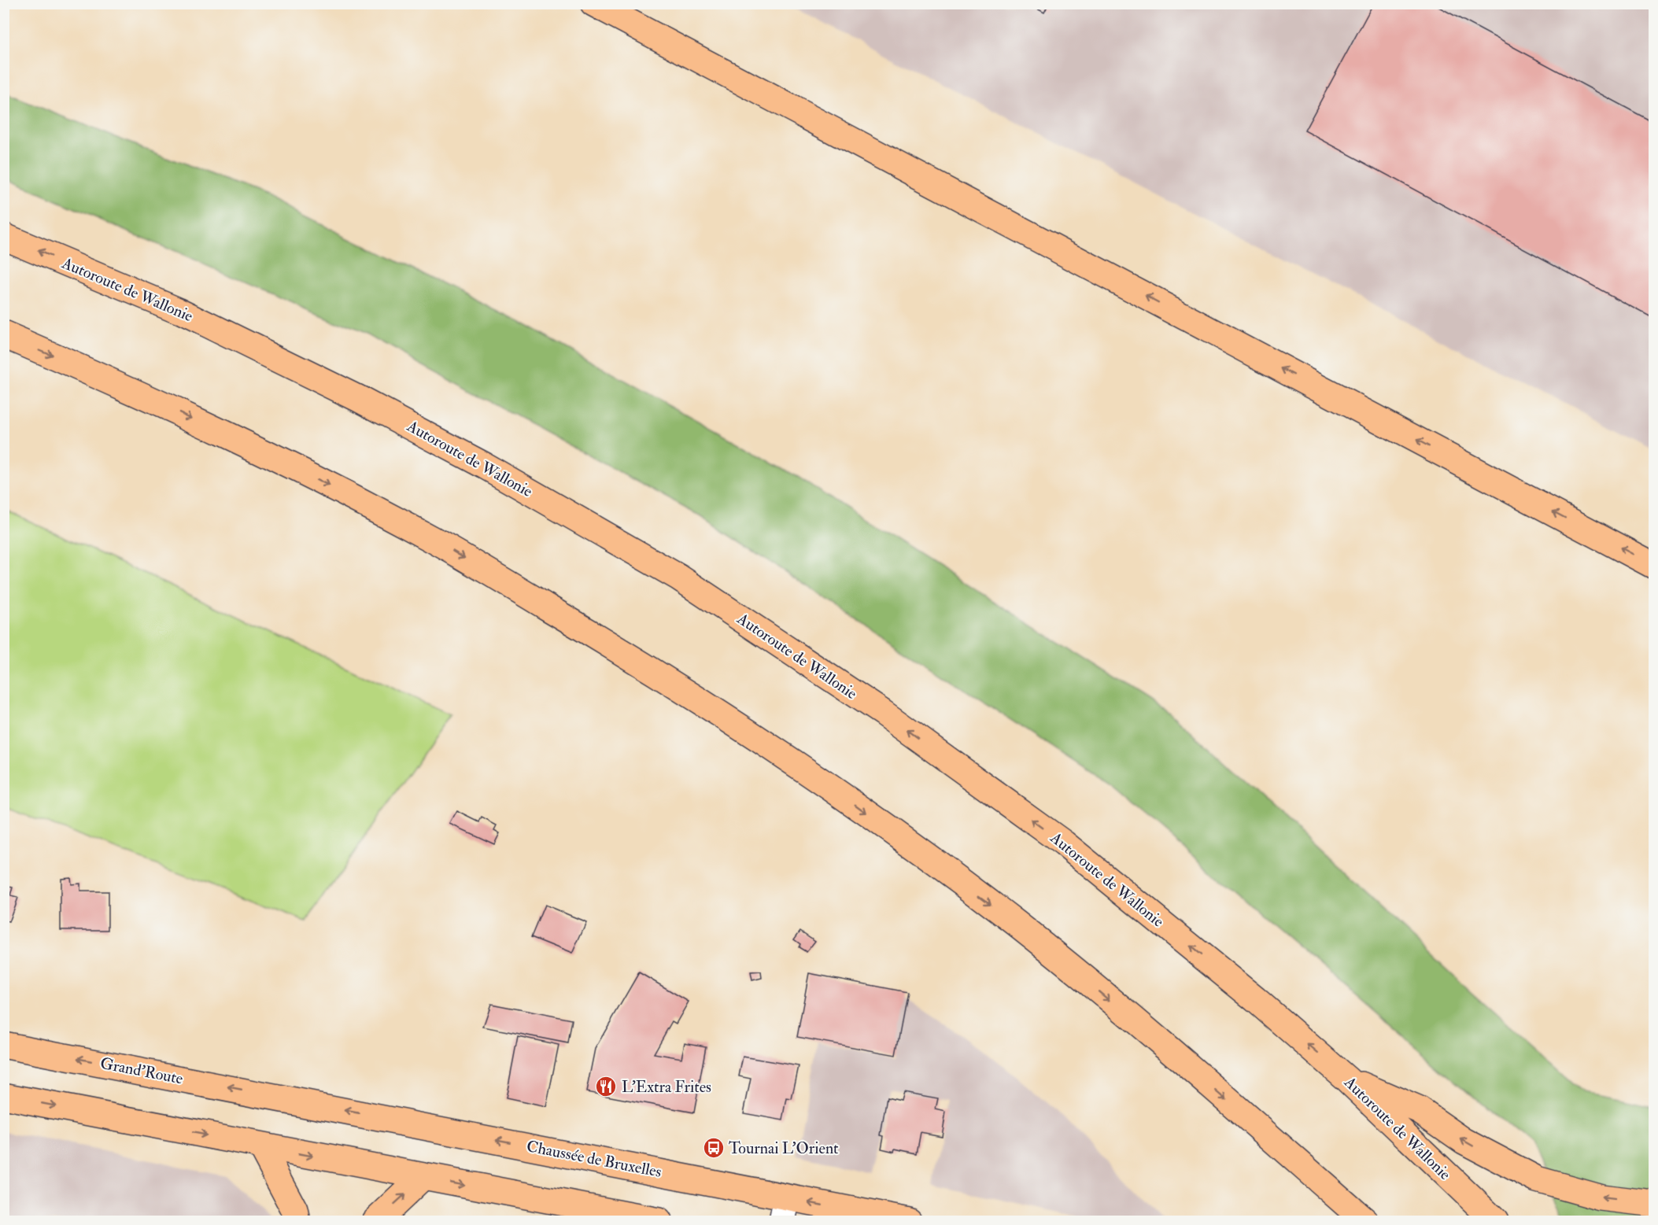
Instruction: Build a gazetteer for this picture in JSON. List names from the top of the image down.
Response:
{
  "streets": {
    "main road": ["Autoroute de Wallonie", "Grand'Route", "Chaussée de Bruxelles"]
  },
  "crossings": [
    ["Grand'Route", "Chaussée de Bruxelles"]
  ],
  "places": {
    "restaurant": ["L'Extra Frites"],
    "bus stop": ["Tournai L'Orient"]
  }
}
